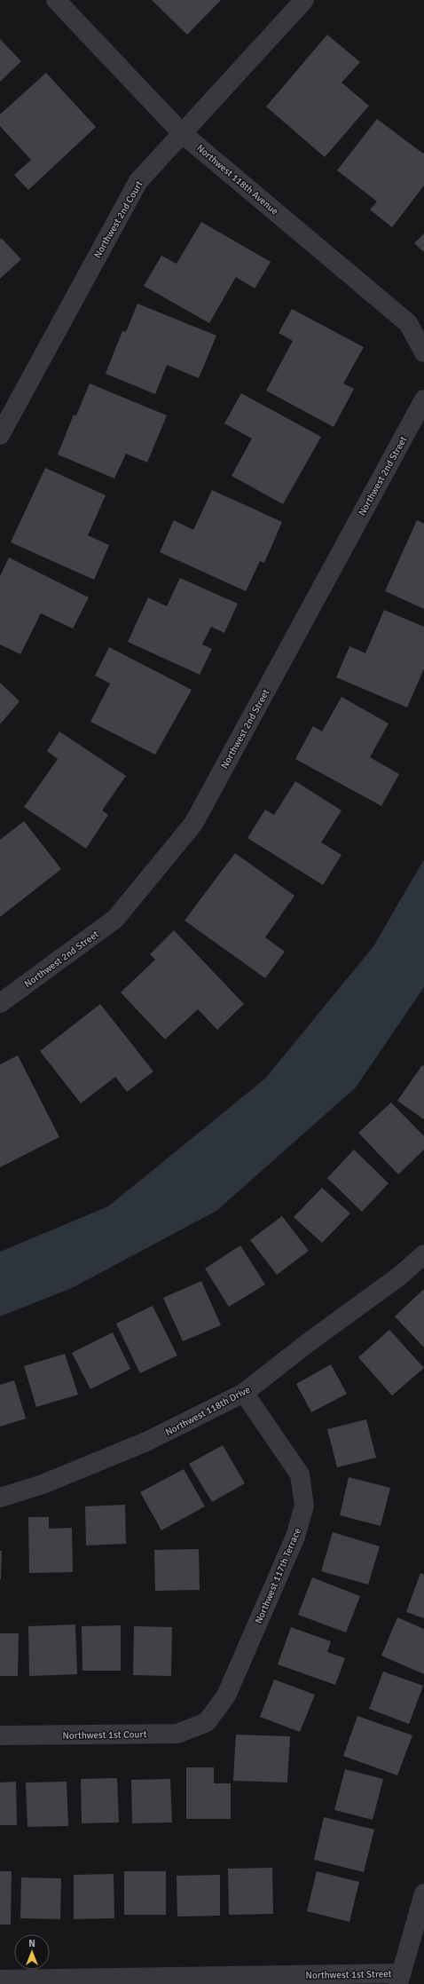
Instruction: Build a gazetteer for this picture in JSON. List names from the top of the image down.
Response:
{
  "streets": {
    "street": [
      "Northwest 118th Avenue",
      "Northwest 2nd Court",
      "Northwest 2nd Street",
      "Northwest 118th Drive",
      "Northwest 117th Terrace",
      "Northwest 1st Court",
      "Northwest 1st Street"
    ]
  },
  "crossings": [
    ["Northwest 118th Avenue", "Northwest 2nd Court"],
    ["Northwest 118th Drive", "Northwest 117th Terrace"],
    ["Northwest 117th Terrace", "Northwest 1st Court"]
  ],
  "north": "top"
}
